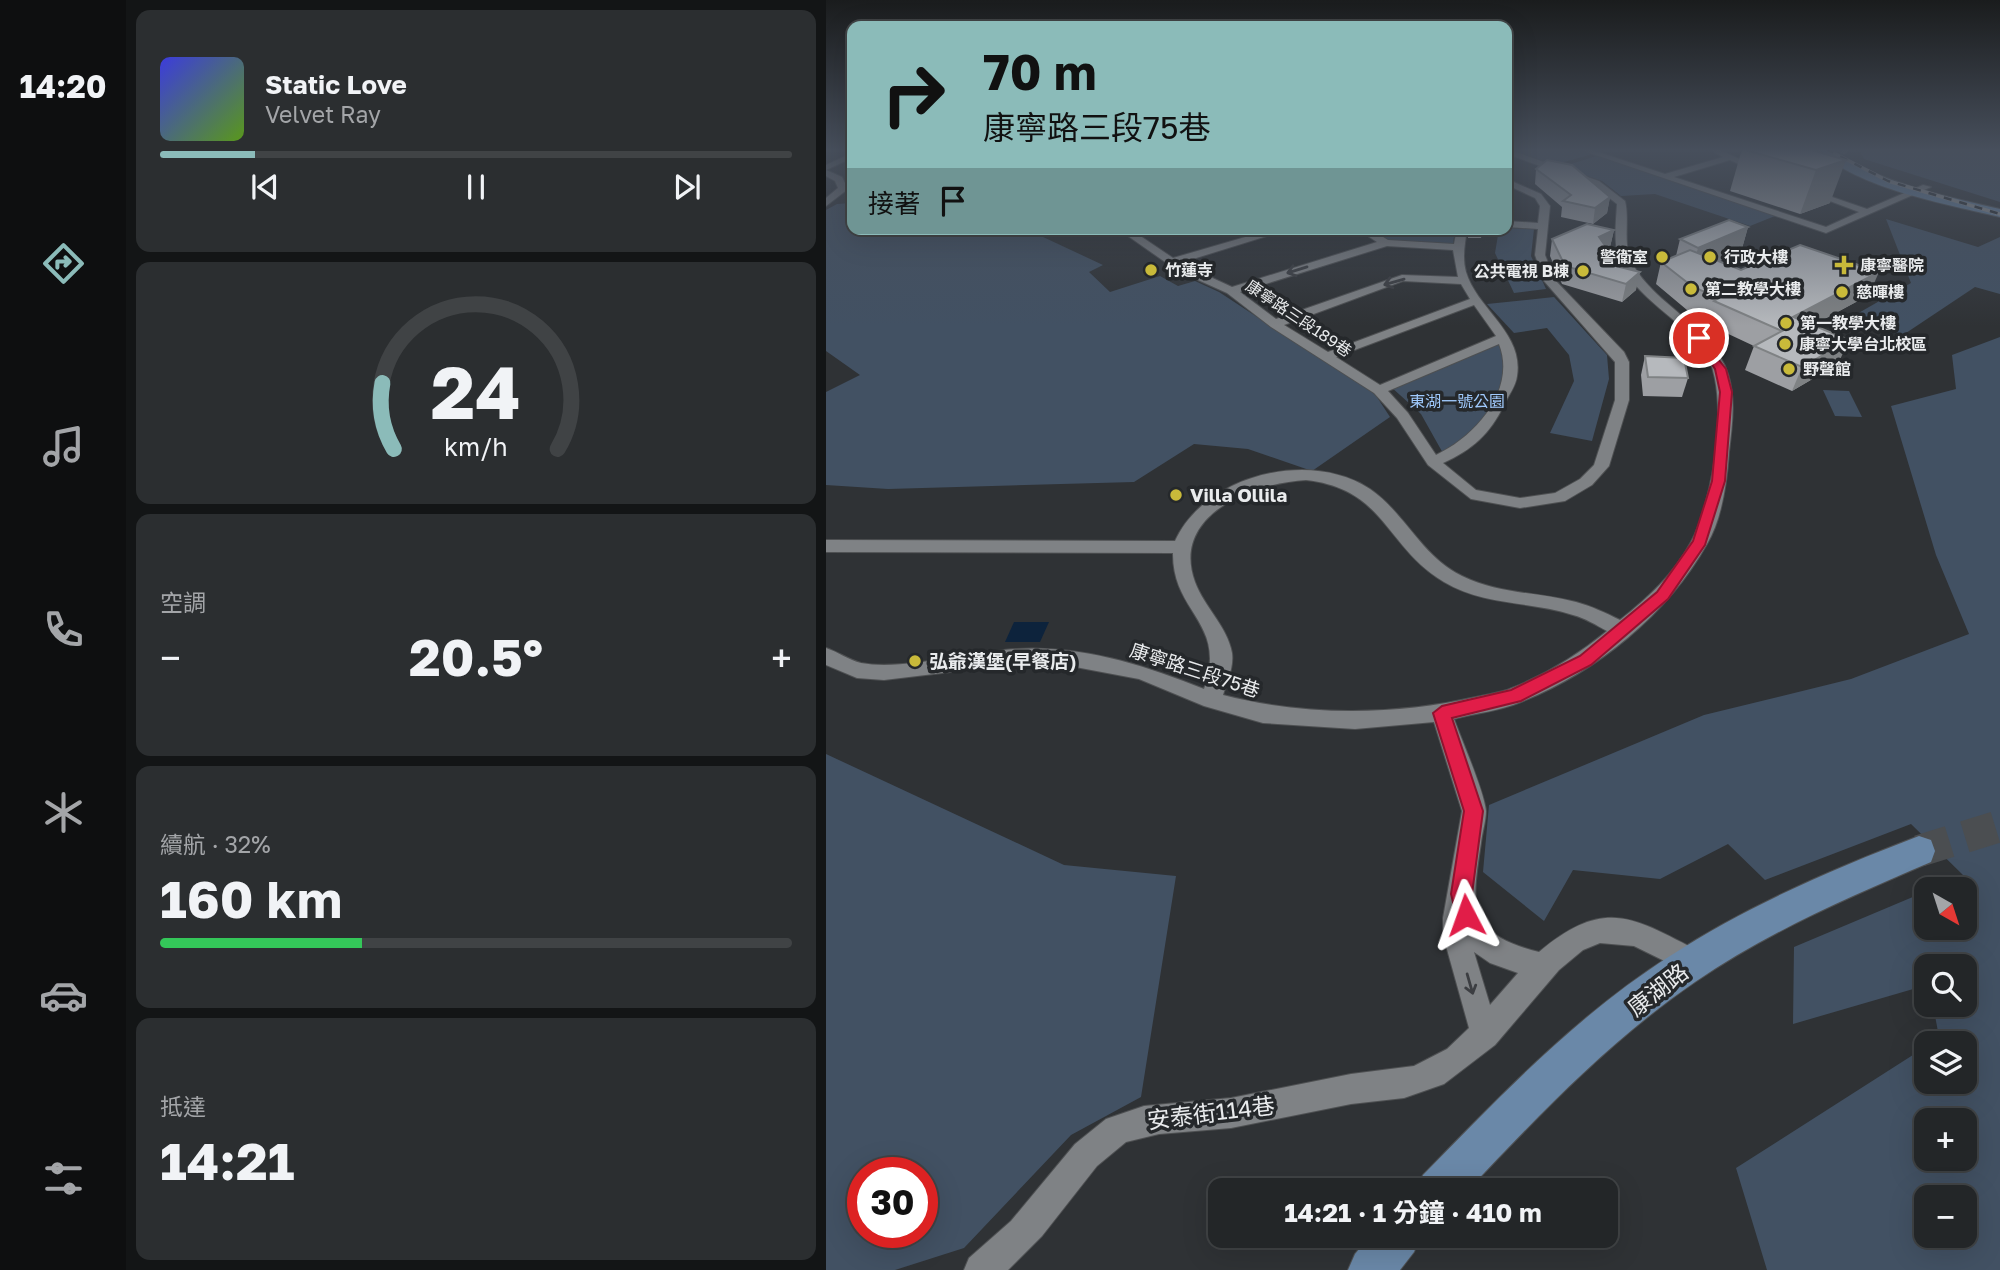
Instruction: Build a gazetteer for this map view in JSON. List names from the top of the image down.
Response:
{
  "streets": {
    "street": [
      "康寧路三段189巷",
      "康寧路三段75巷",
      "康湖路",
      "安泰街114巷"
    ]
  },
  "crossings": [
    ["康湖路", "安泰街114巷"]
  ],
  "parks": ["東湖一號公園"],
  "places": {
    "other": [
      "警衛室",
      "行政大樓",
      "竹蓮寺",
      "公共電視 B棟",
      "第二教學大樓",
      "慈暉樓",
      "第一教學大樓",
      "康寧大學台北校區",
      "野聲館",
      "Villa Ollila",
      "弘爺漢堡(早餐店)"
    ],
    "health": ["康寧醫院"]
  },
  "north": "bottom right",
  "page": {
    "tabs": "14:20",
    "turn": ["70 m", "康寧路三段75巷"],
    "song": ["Static Love", "Velvet Ray"],
    "then": "接著",
    "tile": [
      "空調",
      ["續航 · 32%", "160 km"],
      ["抵達", "14:21"]
    ],
    "heat": ["−", "20.5°", "+"],
    "map_buttons": ["+", "−"],
    "limit": "30",
    "trip": "14:21 · 1 分鐘 · 410 m",
    "gauge": ["24", "km/h"]
  }
}
